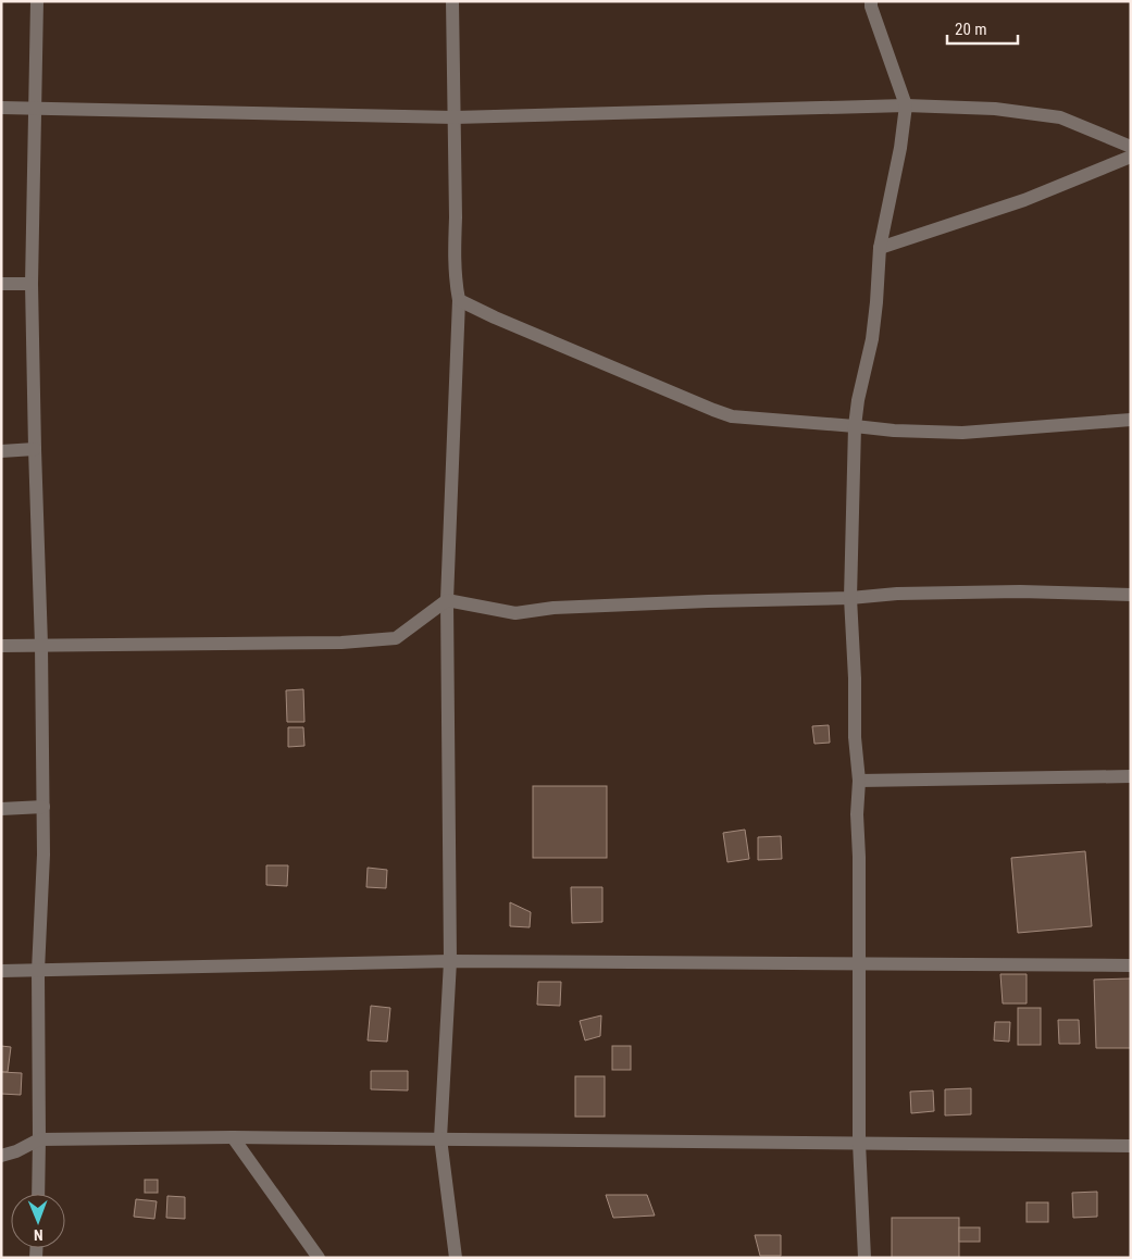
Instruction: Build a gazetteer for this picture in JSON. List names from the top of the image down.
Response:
{
  "scale_bar": "20 m",
  "north": "bottom"
}
